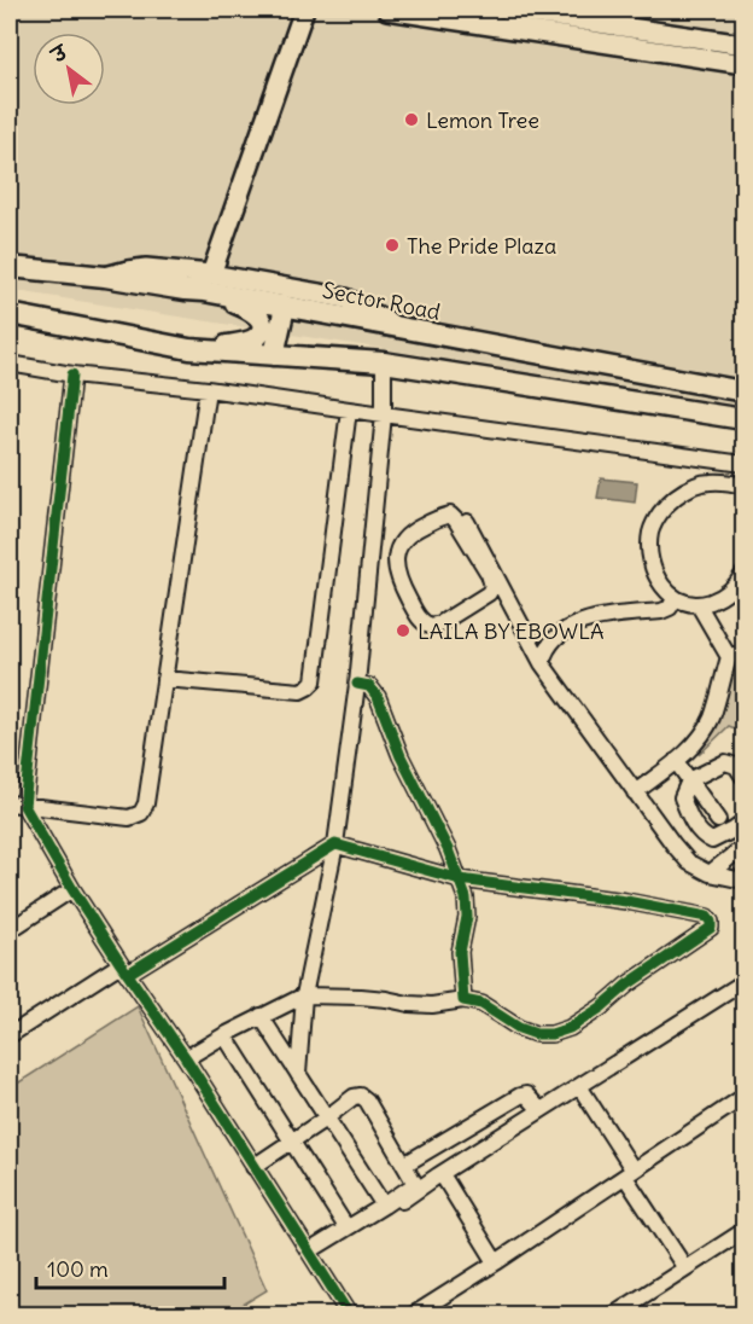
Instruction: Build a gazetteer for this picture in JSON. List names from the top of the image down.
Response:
{
  "streets": {
    "main road": ["Sector Road"]
  },
  "places": ["Lemon Tree", "The Pride Plaza", "LAILA BY EBOWLA"],
  "scale_bar": "100 m",
  "north": "top left"
}
